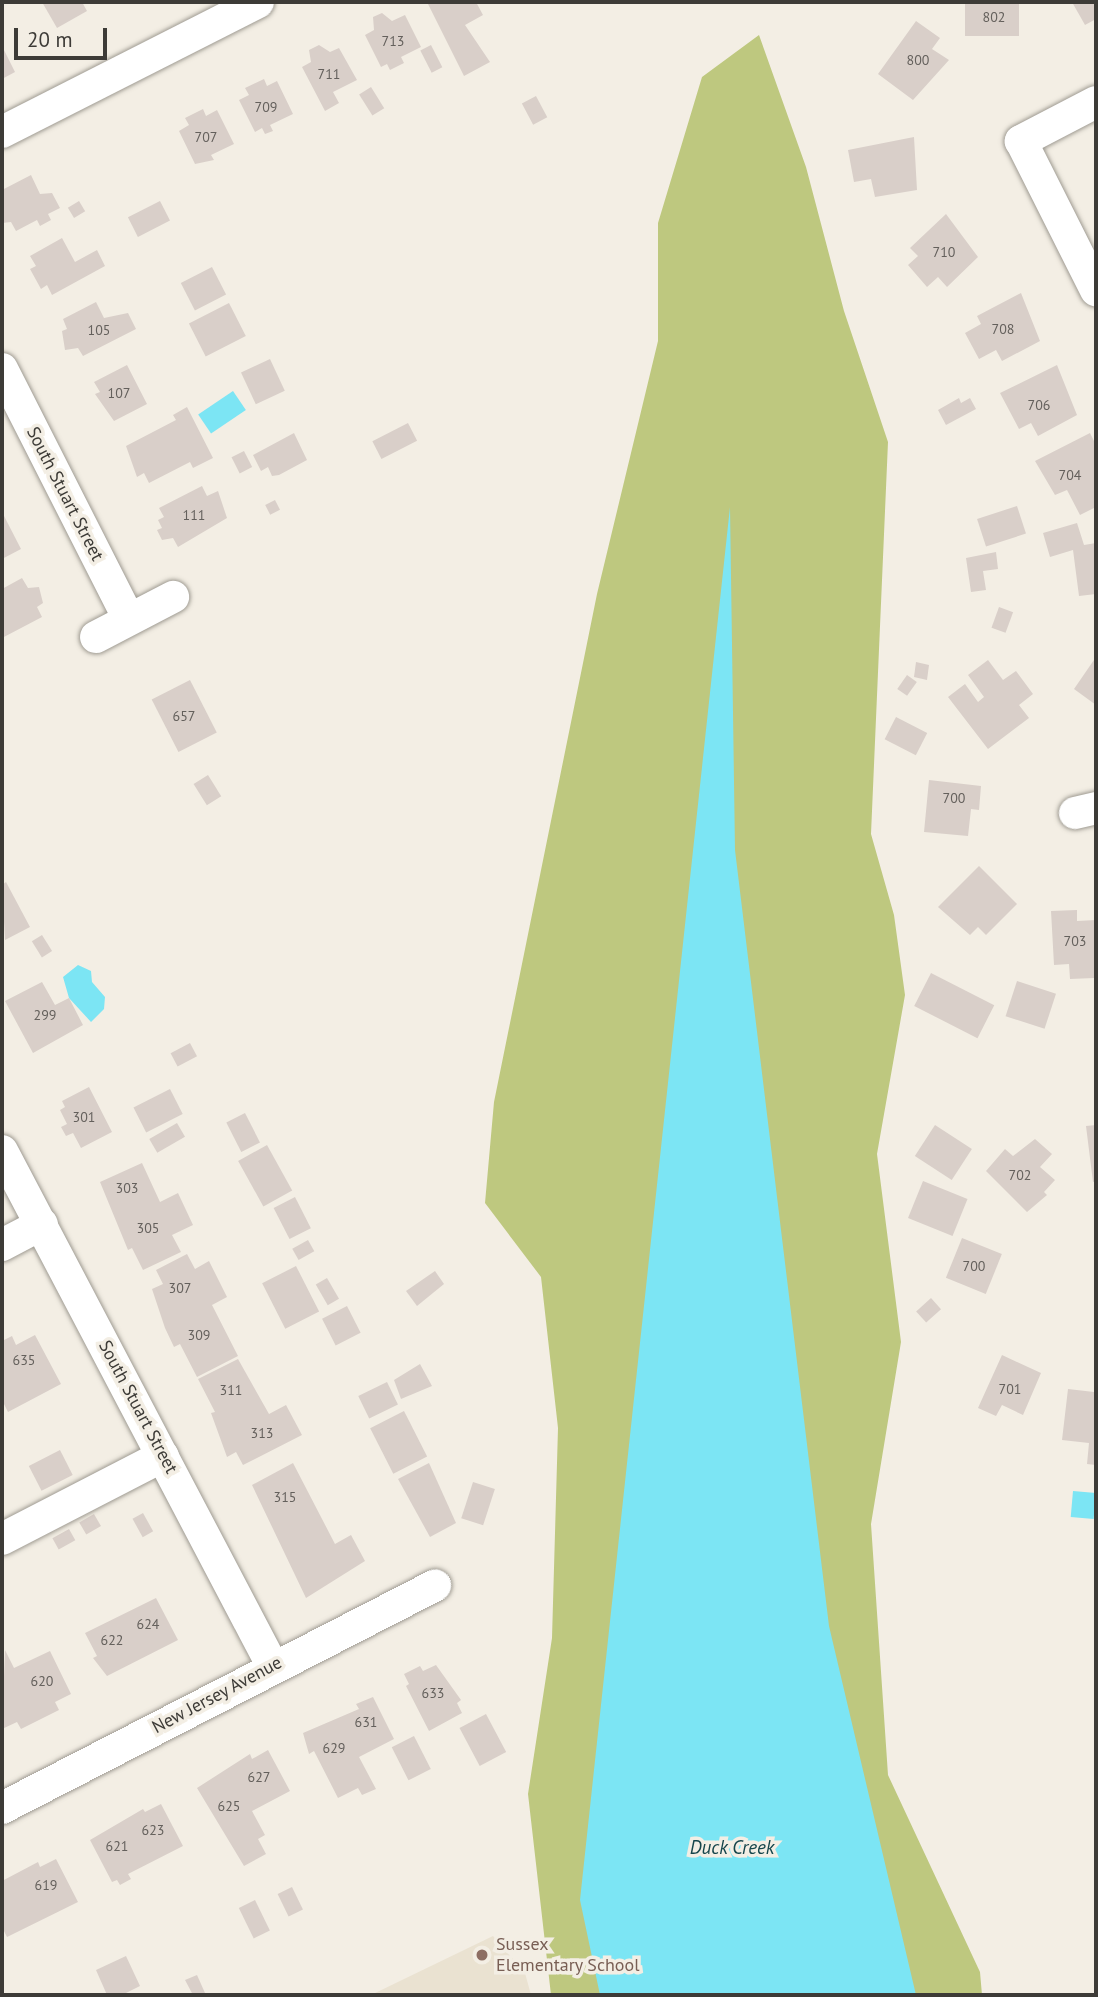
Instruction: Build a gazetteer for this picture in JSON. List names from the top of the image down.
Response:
{
  "streets": {
    "street": ["South Stuart Street", "New Jersey Avenue"]
  },
  "crossings": [
    ["South Stuart Street", "New Jersey Avenue"]
  ],
  "water": ["Duck Creek"],
  "places": ["Sussex Elementary School"],
  "house_numbers": [
    "802",
    "713",
    "800",
    "711",
    "709",
    "707",
    "710",
    "708",
    "105",
    "107",
    "706",
    "704",
    "111",
    "657",
    "700",
    "703",
    "299",
    "301",
    "702",
    "303",
    "305",
    "700",
    "307",
    "309",
    "635",
    "701",
    "311",
    "313",
    "315",
    "624",
    "622",
    "620",
    "633",
    "631",
    "629",
    "627",
    "625",
    "623",
    "621",
    "619"
  ],
  "scale_bar": "20 m"
}
